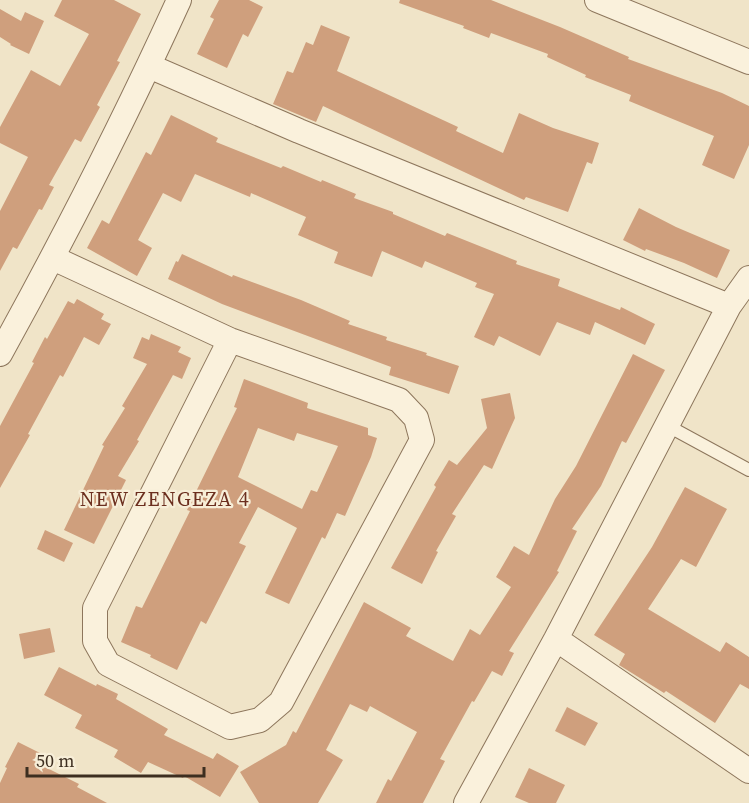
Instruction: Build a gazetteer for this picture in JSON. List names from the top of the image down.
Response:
{
  "districts": ["NEW ZENGEZA 4"],
  "scale_bar": "50 m"
}
